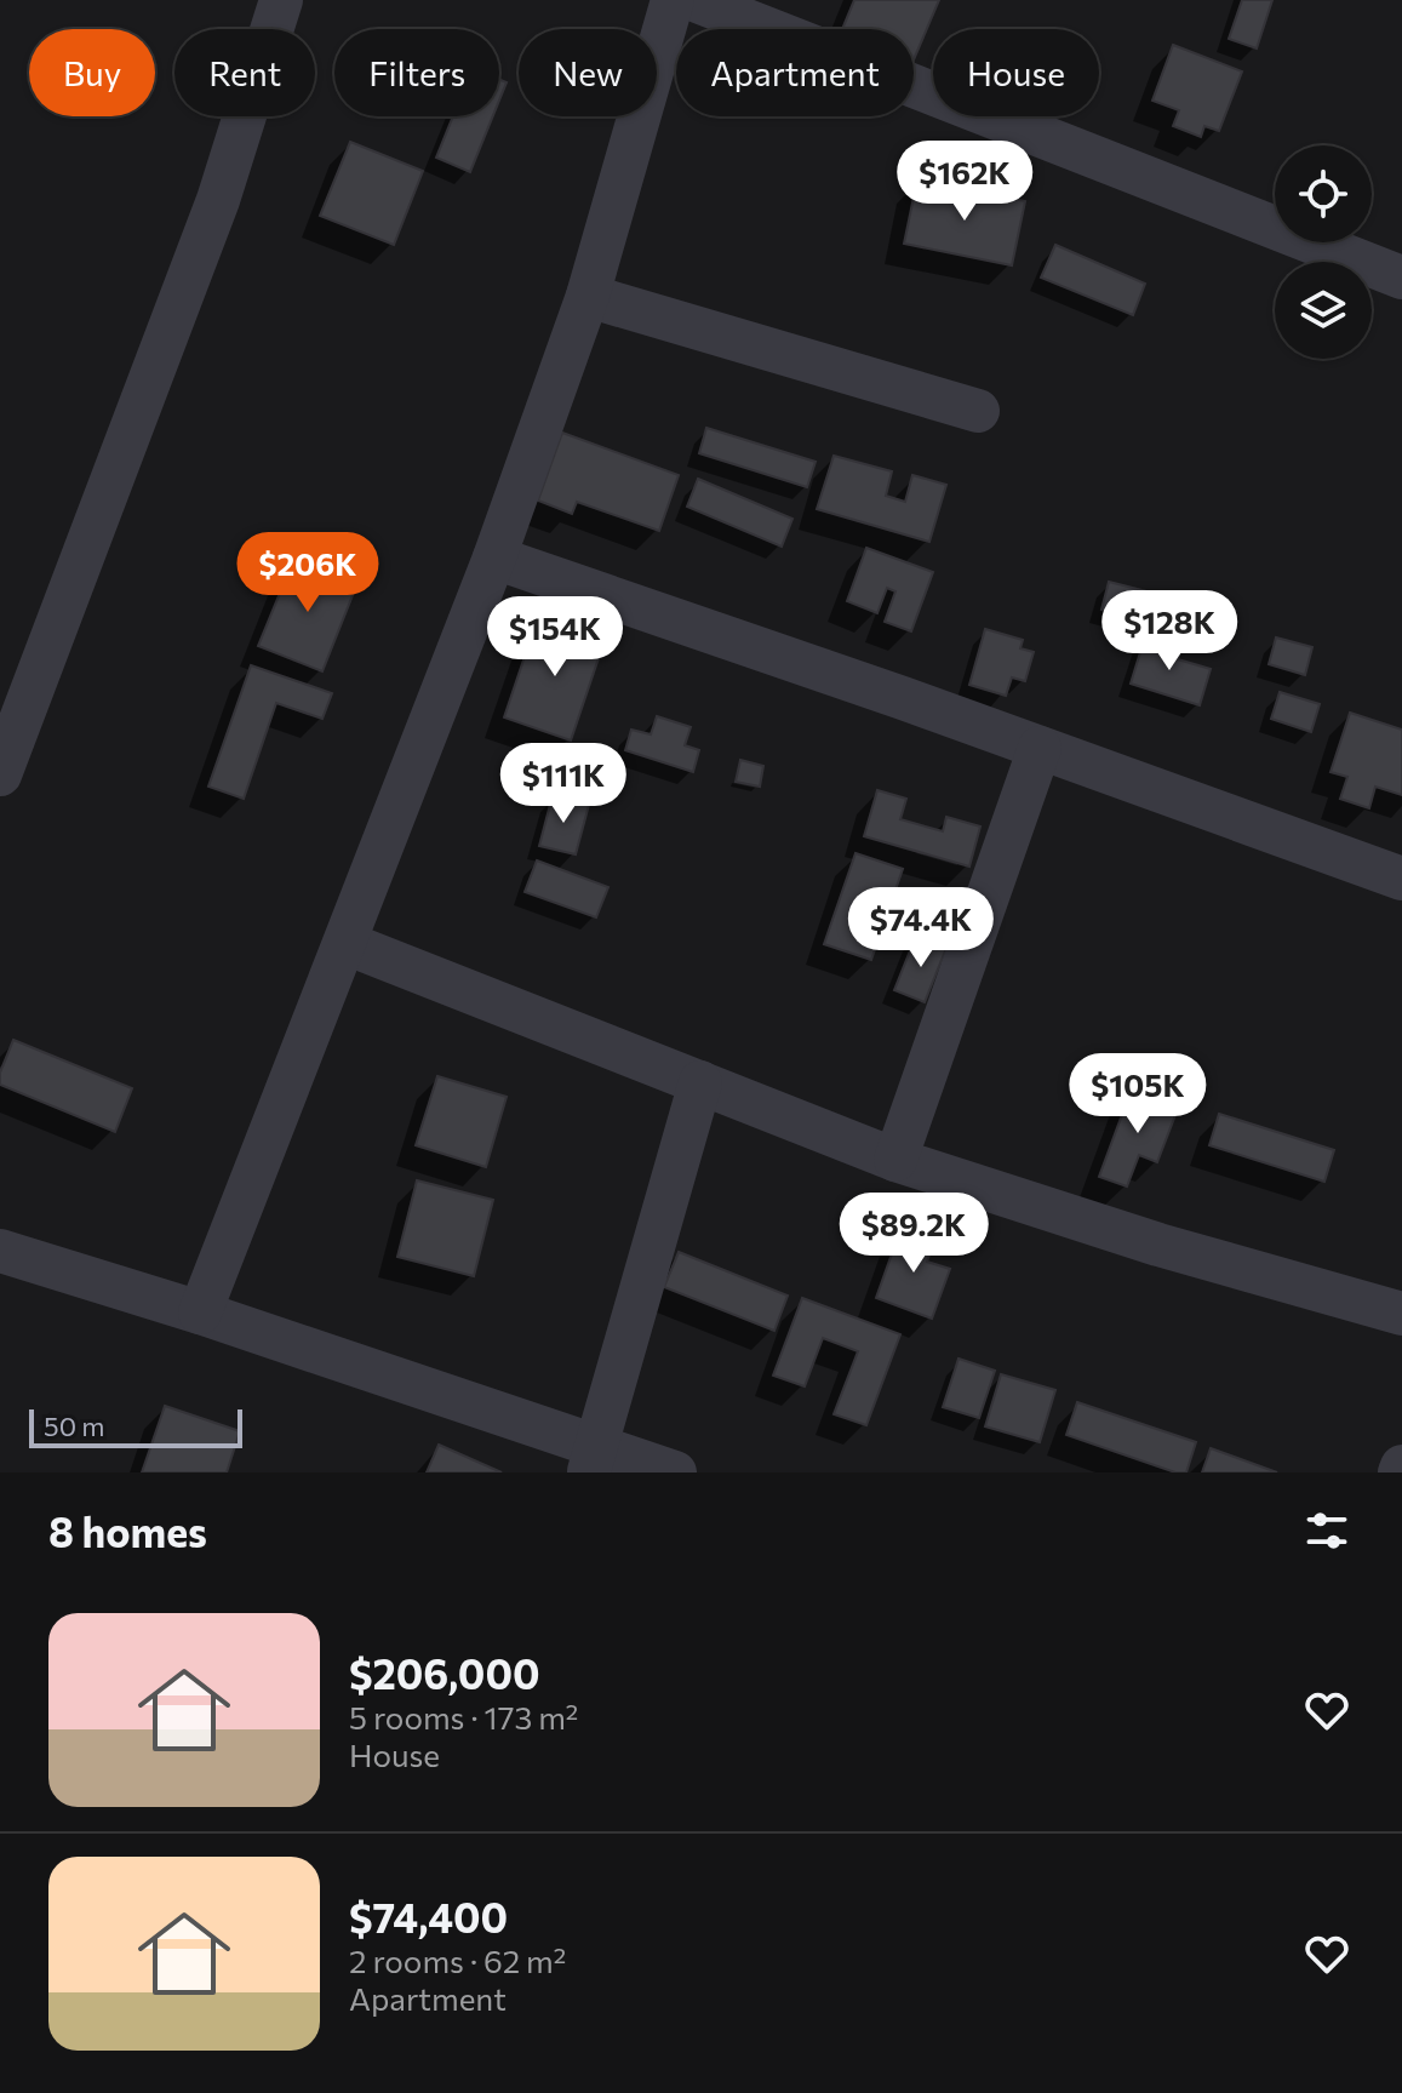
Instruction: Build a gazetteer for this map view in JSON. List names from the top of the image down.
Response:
{
  "scale_bar": "50 m",
  "page": {
    "chip": [
      "Buy",
      "Rent",
      "Filters",
      "New",
      "Apartment",
      "House"
    ],
    "price": [
      "$162K",
      "$206K",
      "$128K",
      "$154K",
      "$111K",
      "$74.4K",
      "$105K",
      "$89.2K"
    ],
    "scale": "50 m",
    "heading": "8 homes",
    "list": [
      {
        "name": "$206,000",
        "note": "5 rooms · 173 m² · House"
      },
      {
        "name": "$74,400",
        "note": "2 rooms · 62 m² · Apartment"
      }
    ]
  }
}
